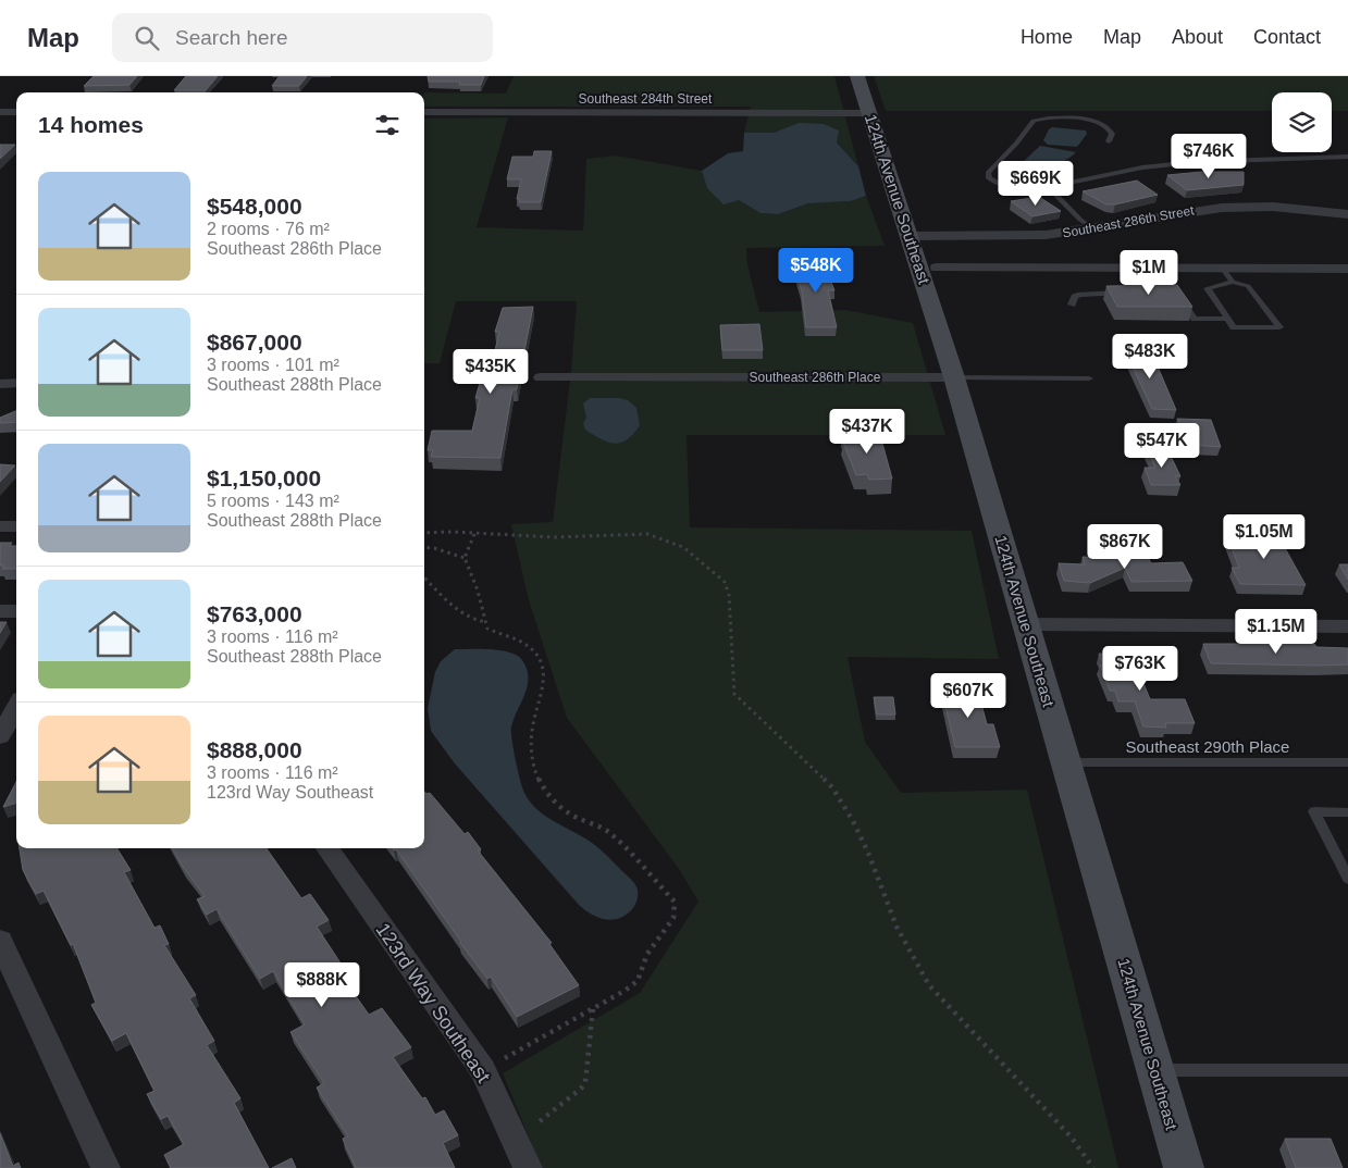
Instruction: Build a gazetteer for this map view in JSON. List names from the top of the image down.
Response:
{
  "streets": {
    "street": [
      "Southeast 284th Street",
      "124th Avenue Southeast",
      "Southeast 286th Street",
      "Southeast 286th Place",
      "123rd Way Southeast"
    ],
    "lane": ["Southeast 290th Place"]
  },
  "crossings": [
    ["Southeast 284th Street", "124th Avenue Southeast"],
    ["124th Avenue Southeast", "Southeast 286th Street"],
    ["124th Avenue Southeast", "Southeast 286th Place"],
    ["124th Avenue Southeast", "Southeast 290th Place"]
  ],
  "page": {
    "header": "Map",
    "search": "Search here",
    "nav": [
      "Home",
      "Map",
      "About",
      "Contact"
    ],
    "heading": "14 homes",
    "price": [
      "$746K",
      "$669K",
      "$548K",
      "$1M",
      "$483K",
      "$435K",
      "$437K",
      "$547K",
      "$1.05M",
      "$867K",
      "$1.15M",
      "$763K",
      "$607K",
      "$888K"
    ],
    "list": [
      {
        "name": "$548,000",
        "note": "2 rooms · 76 m² · Southeast 286th Place"
      },
      {
        "name": "$867,000",
        "note": "3 rooms · 101 m² · Southeast 288th Place"
      },
      {
        "name": "$1,150,000",
        "note": "5 rooms · 143 m² · Southeast 288th Place"
      },
      {
        "name": "$763,000",
        "note": "3 rooms · 116 m² · Southeast 288th Place"
      },
      {
        "name": "$888,000",
        "note": "3 rooms · 116 m² · 123rd Way Southeast"
      }
    ]
  }
}
